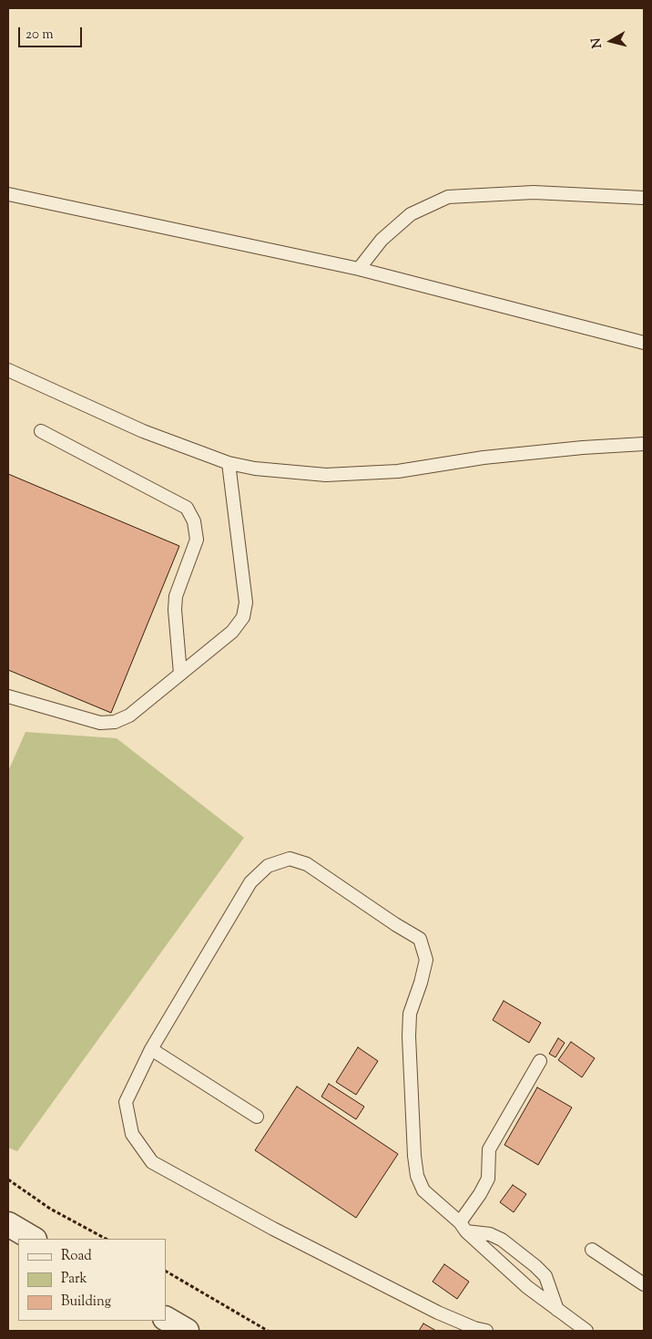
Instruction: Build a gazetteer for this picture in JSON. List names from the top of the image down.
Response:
{
  "legend": ["Road", "Park", "Building"],
  "scale_bar": "20 m",
  "north": "left"
}
